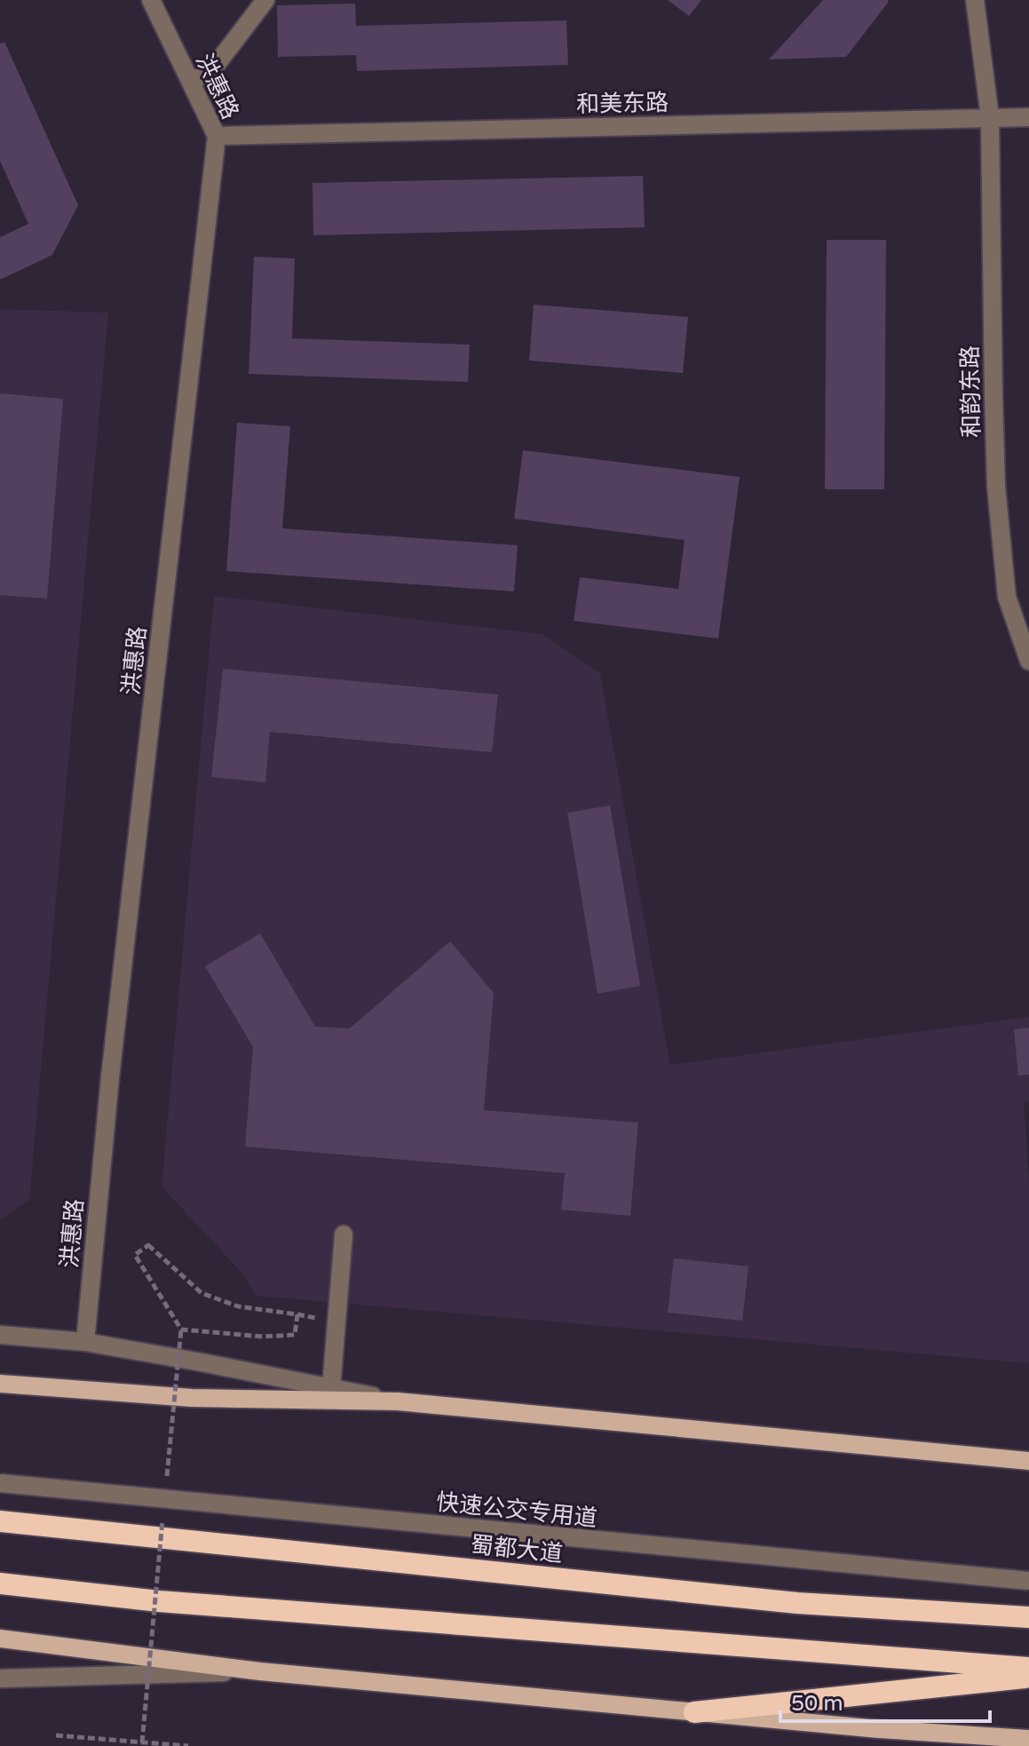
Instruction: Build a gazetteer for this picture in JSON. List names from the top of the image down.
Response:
{
  "streets": {
    "highway": ["蜀都大道"],
    "street": [
      "洪惠路",
      "和美东路",
      "和韵东路",
      "快速公交专用道"
    ]
  },
  "crossings": [
    ["洪惠路", "和美东路"],
    ["和美东路", "和韵东路"]
  ],
  "scale_bar": "50 m"
}
